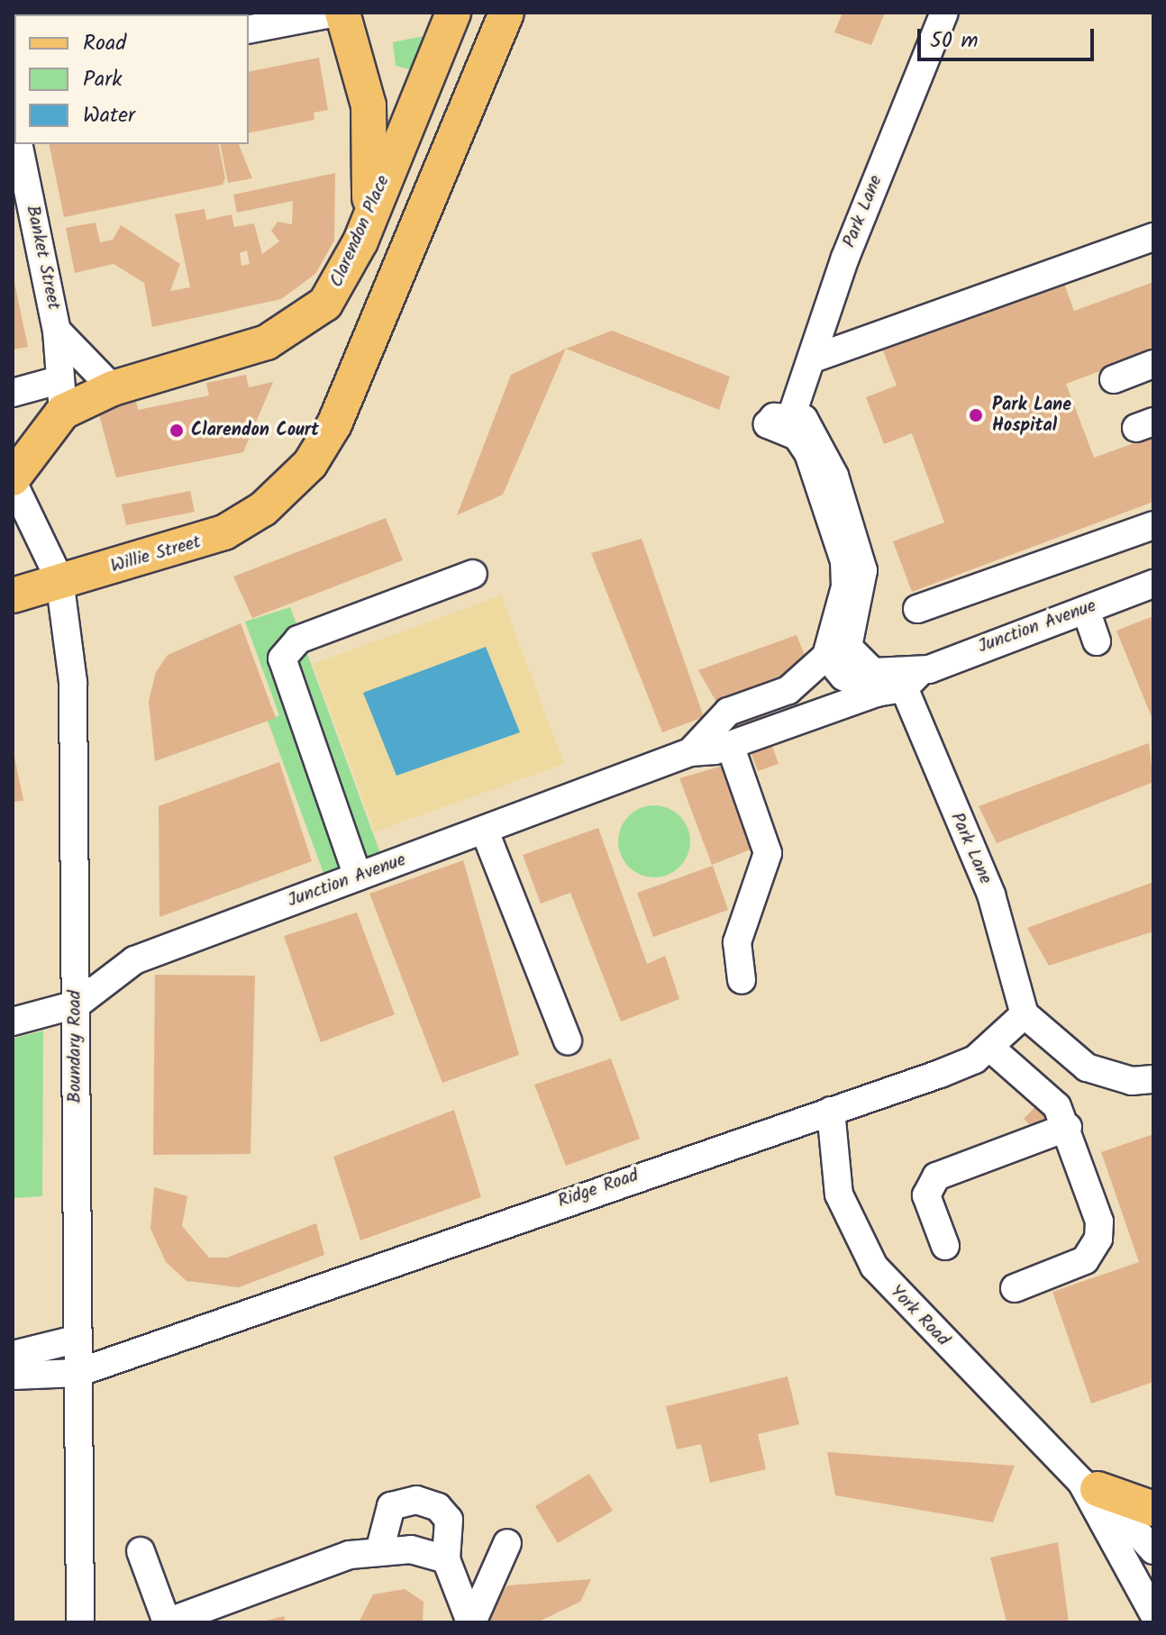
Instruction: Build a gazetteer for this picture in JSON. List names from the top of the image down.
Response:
{
  "streets": {
    "main road": ["Clarendon Place", "Willie Street"],
    "street": [
      "Park Lane",
      "Banket Street",
      "Junction Avenue",
      "Boundary Road",
      "Ridge Road",
      "York Road"
    ]
  },
  "crossings": [
    ["Park Lane", "Junction Avenue"],
    ["Park Lane", "Ridge Road"],
    ["Clarendon Place", "Banket Street"],
    ["Willie Street", "Boundary Road"],
    ["Junction Avenue", "Boundary Road"],
    ["Boundary Road", "Ridge Road"],
    ["Ridge Road", "York Road"]
  ],
  "places": ["Park Lane Hospital", "Clarendon Court"],
  "legend": ["Road", "Park", "Water"],
  "scale_bar": "50 m"
}
